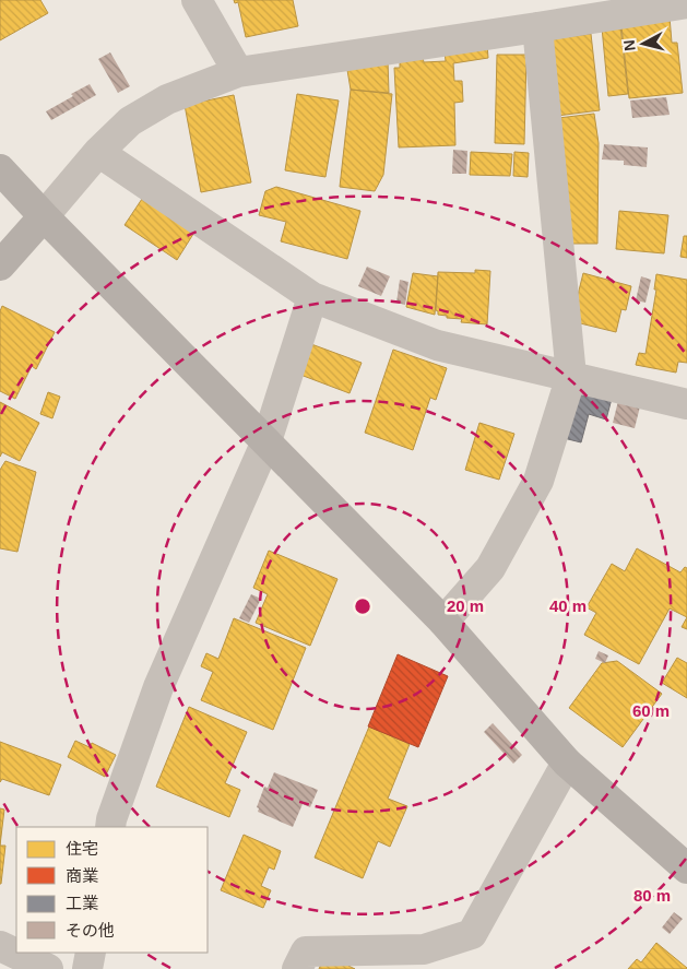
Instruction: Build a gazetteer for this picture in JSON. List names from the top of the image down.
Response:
{
  "legend": [
    "住宅",
    "商業",
    "工業",
    "その他"
  ],
  "north": "left",
  "rings": [
    "20 m",
    "40 m",
    "60 m",
    "80 m"
  ]
}
